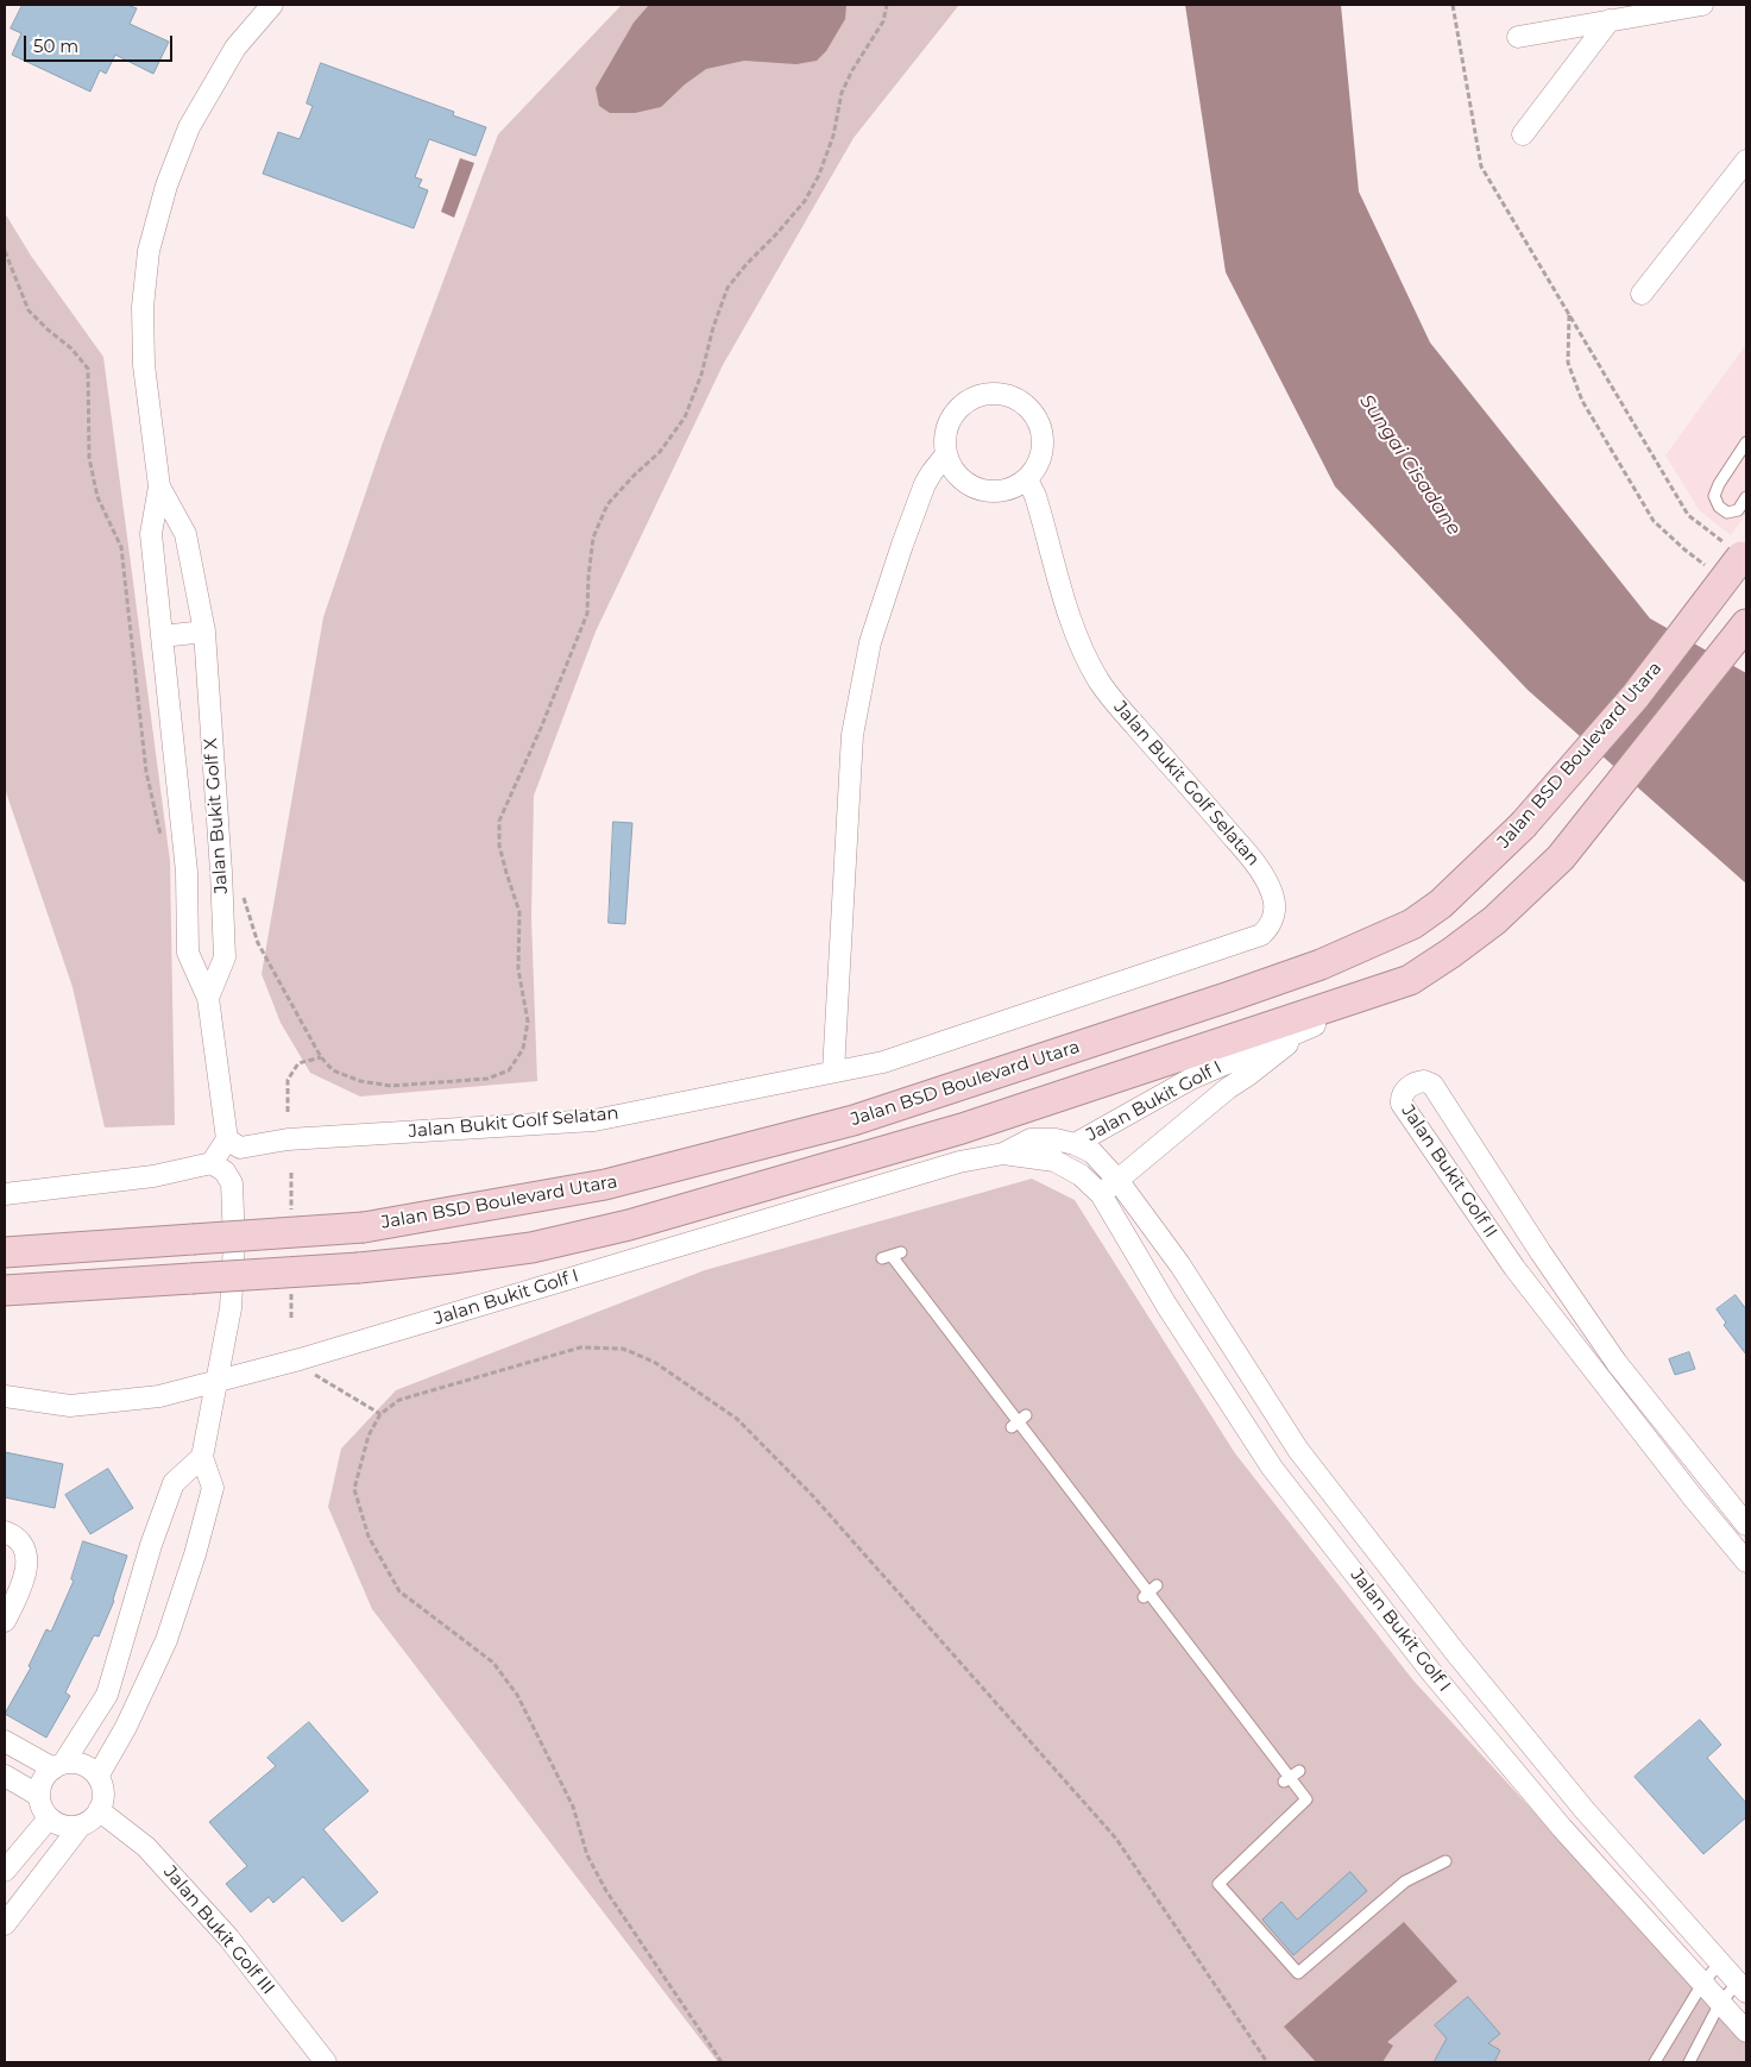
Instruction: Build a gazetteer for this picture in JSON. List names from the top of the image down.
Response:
{
  "streets": {
    "main road": ["Jalan BSD Boulevard Utara"],
    "street": [
      "Jalan Bukit Golf Selatan",
      "Jalan Bukit Golf X",
      "Jalan Bukit Golf I",
      "Jalan Bukit Golf II",
      "Jalan Bukit Golf III"
    ]
  },
  "crossings": [
    ["Jalan Bukit Golf Selatan", "Jalan Bukit Golf X"]
  ],
  "water": ["Sungai Cisadane"],
  "scale_bar": "50 m"
}
